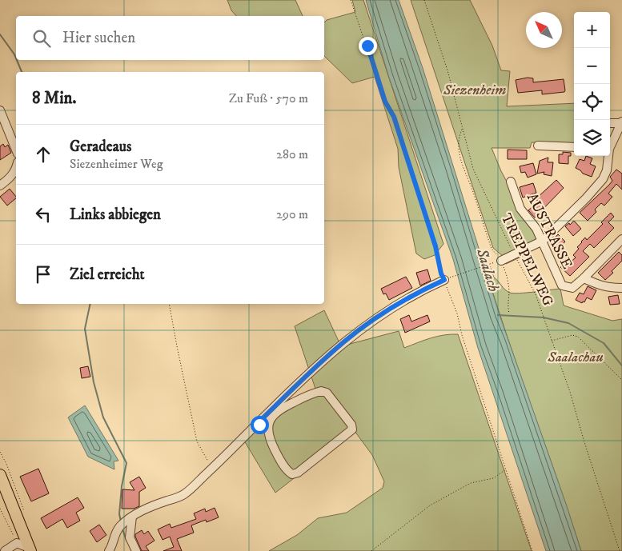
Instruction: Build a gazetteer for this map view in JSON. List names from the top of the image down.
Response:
{
  "streets": {
    "street": ["AUSTRASSE"],
    "path": ["TREPPELWEG"]
  },
  "water": ["Saalach"],
  "parks": ["Siezenheim", "Saalachau"],
  "north": "top left",
  "page": {
    "map_buttons": ["+", "−"],
    "search": "Hier suchen",
    "heading": ["8 Min.", "Zu Fuß · 570 m"],
    "list": [
      ["Geradeaus", "Siezenheimer Weg", "280 m"],
      ["Links abbiegen", "290 m"],
      "Ziel erreicht"
    ]
  }
}
